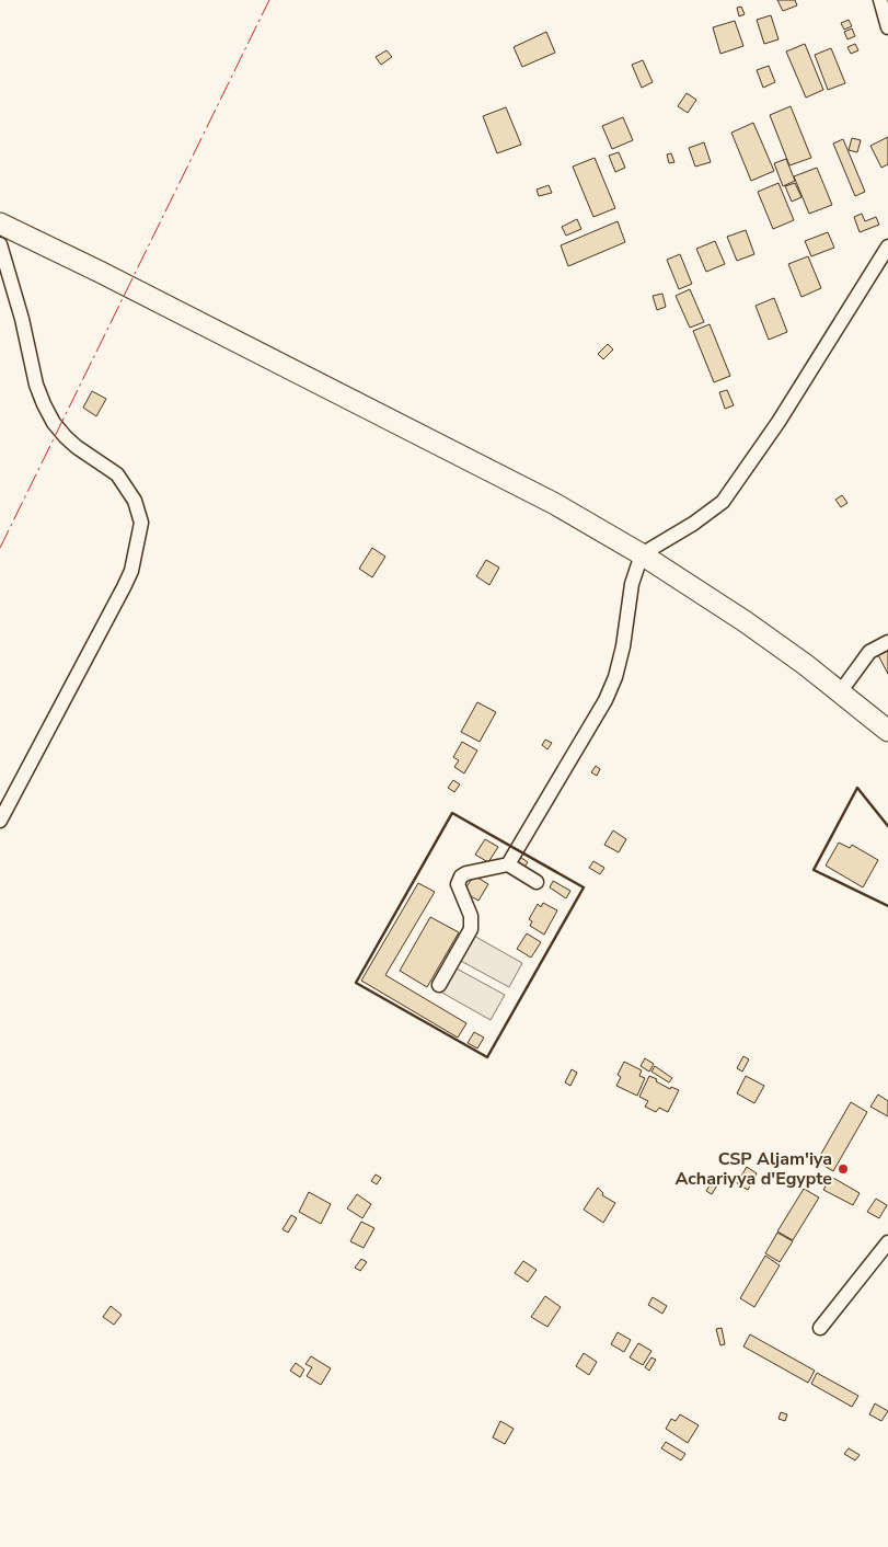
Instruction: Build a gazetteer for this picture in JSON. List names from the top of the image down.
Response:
{
  "places": ["CSP Aljam'iya Achariyya d'Egypte"]
}
